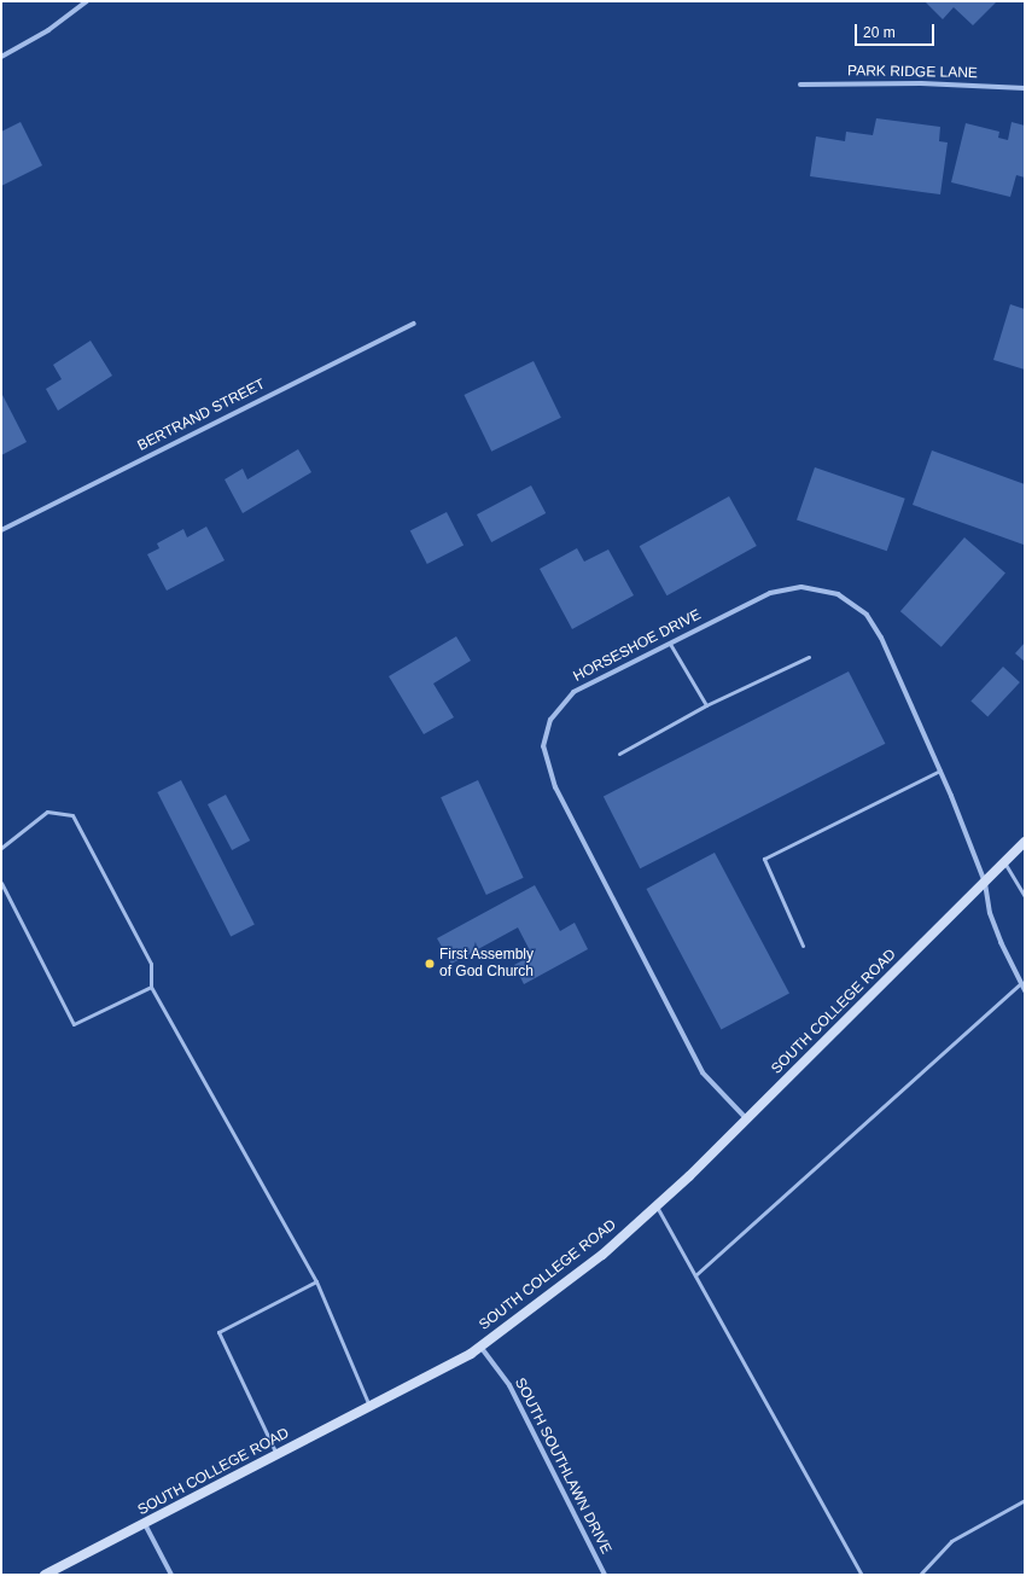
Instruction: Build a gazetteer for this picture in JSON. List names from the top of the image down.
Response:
{
  "streets": {
    "main road": ["SOUTH COLLEGE ROAD"],
    "street": [
      "PARK RIDGE LANE",
      "BERTRAND STREET",
      "HORSESHOE DRIVE",
      "SOUTH SOUTHLAWN DRIVE"
    ]
  },
  "crossings": [
    ["HORSESHOE DRIVE", "SOUTH COLLEGE ROAD"],
    ["SOUTH COLLEGE ROAD", "SOUTH SOUTHLAWN DRIVE"]
  ],
  "places": ["First Assembly of God Church"],
  "scale_bar": "20 m"
}
